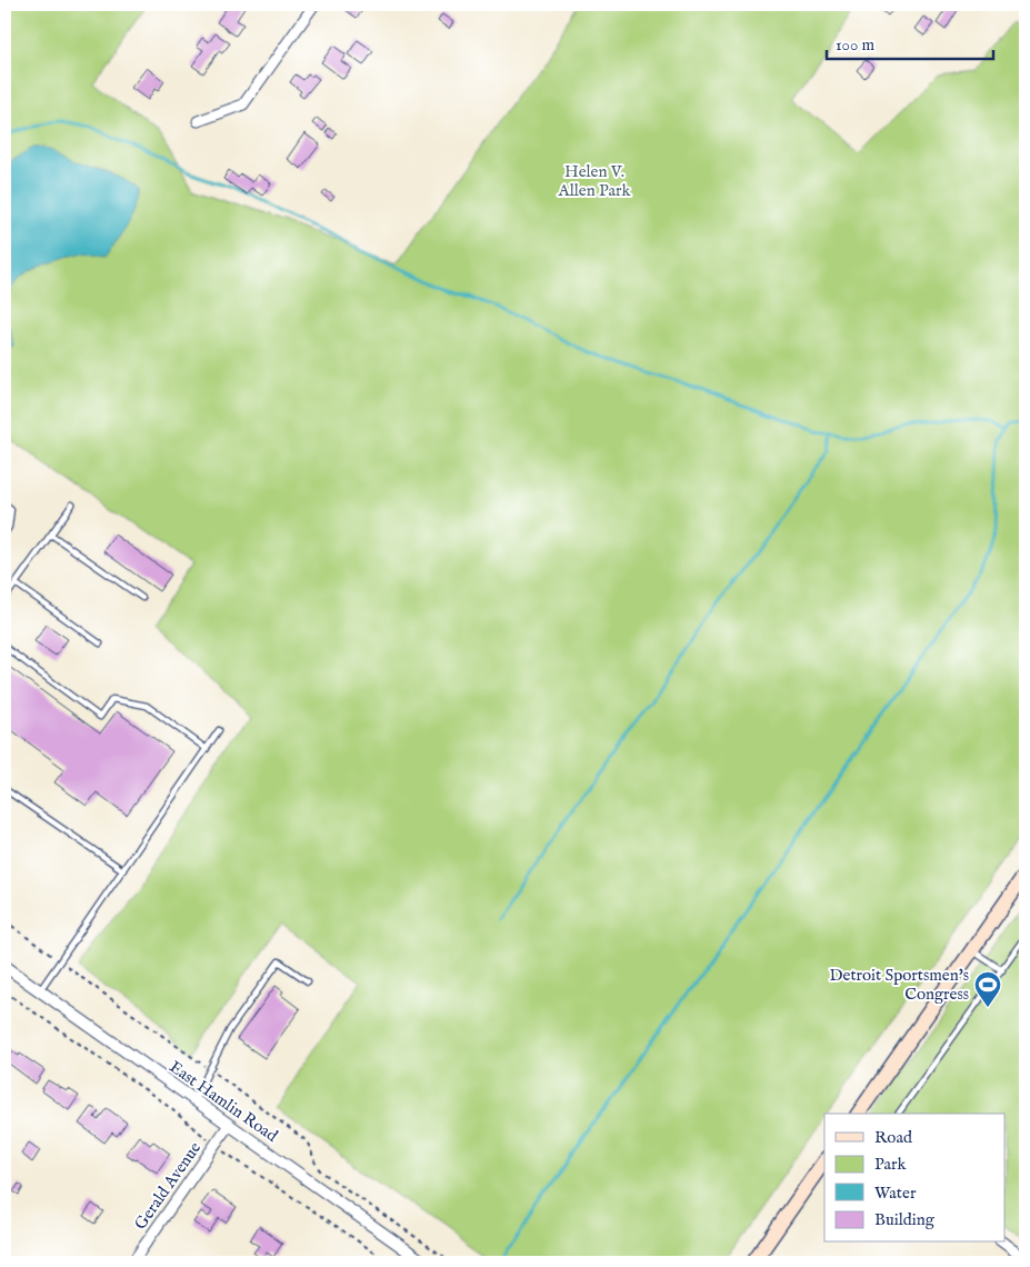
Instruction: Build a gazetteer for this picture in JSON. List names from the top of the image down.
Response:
{
  "streets": {
    "street": ["East Hamlin Road", "Gerald Avenue"]
  },
  "crossings": [
    ["East Hamlin Road", "Gerald Avenue"]
  ],
  "parks": ["Helen V. Allen Park"],
  "places": {
    "sports": ["Detroit Sportsmen's Congress"]
  },
  "legend": [
    "Road",
    "Park",
    "Water",
    "Building"
  ],
  "scale_bar": "100 m"
}
